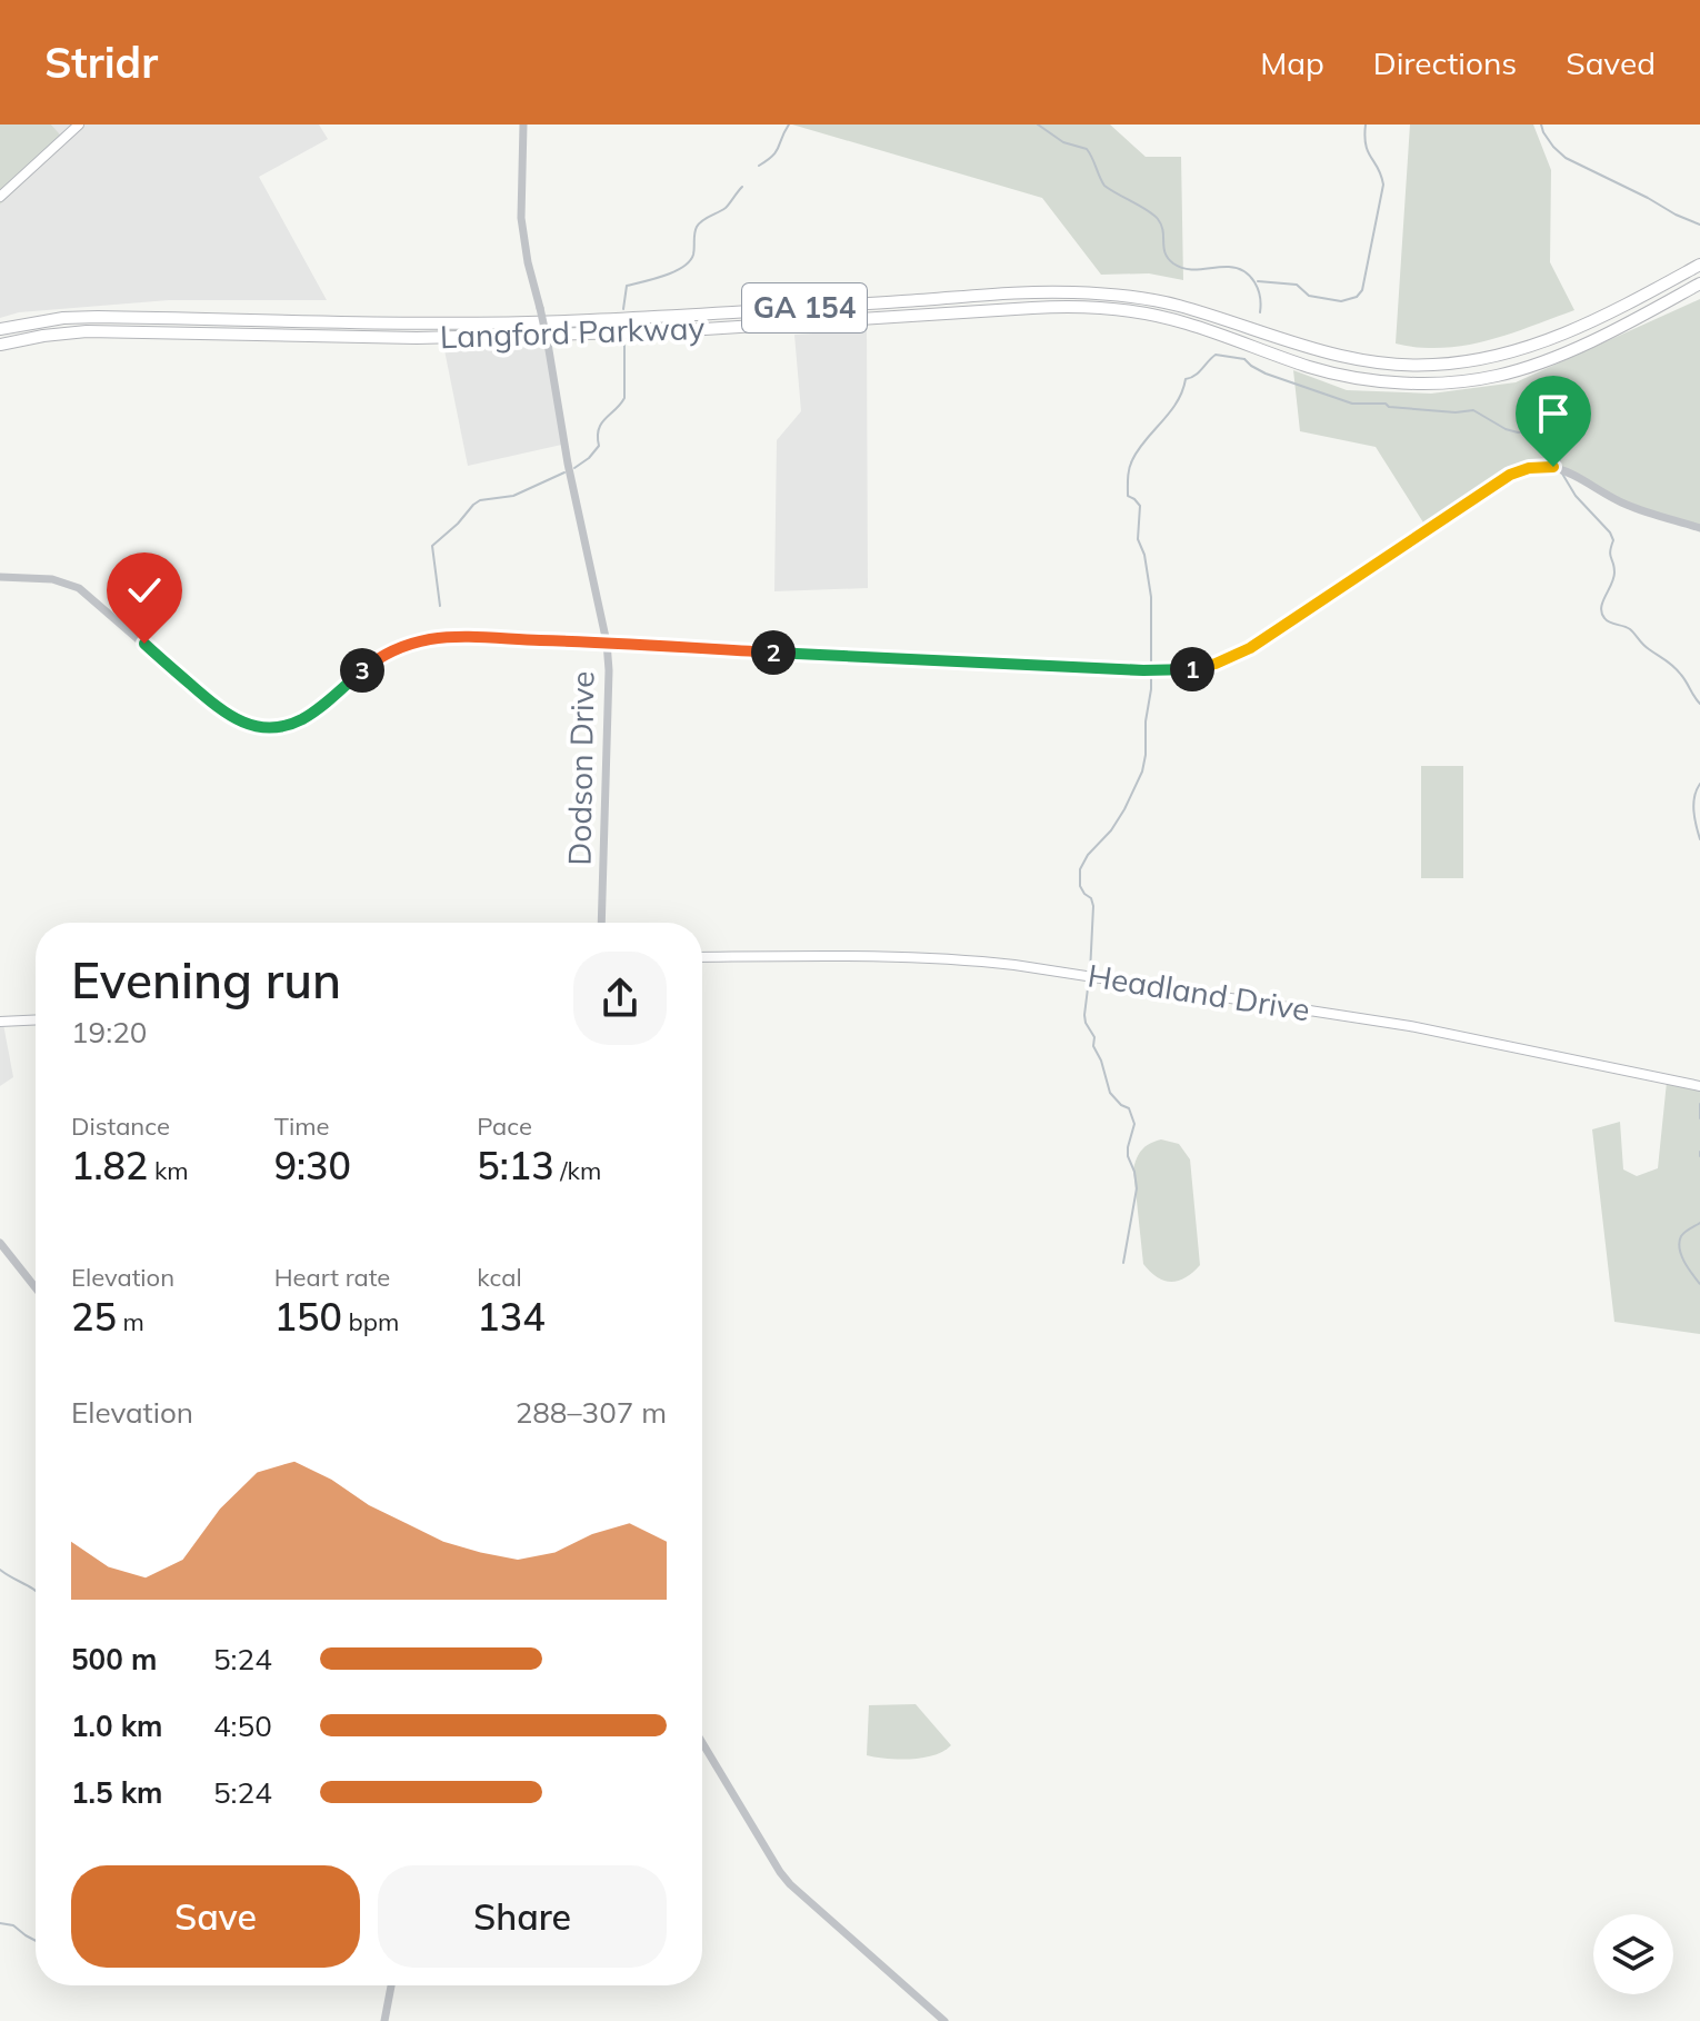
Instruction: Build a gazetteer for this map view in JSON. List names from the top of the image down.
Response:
{
  "streets": {
    "highway": ["GA 154", "Langford Parkway"],
    "main road": ["Headland Drive"],
    "street": ["Dodson Drive"]
  },
  "page": {
    "header": "Stridr",
    "nav": ["Map", "Directions", "Saved"],
    "pins": ["2", "1", "3"],
    "heading": ["Evening run", "19:20"],
    "stats": [
      ["Distance", "1.82 km"],
      ["Time", "9:30"],
      ["Pace", "5:13 /km"],
      ["Elevation", "25 m"],
      ["Heart rate", "150 bpm"],
      ["kcal", "134"]
    ],
    "chart": ["Elevation", "288–307 m"],
    "list": [
      {
        "name": "500 m",
        "note": "5:24"
      },
      {
        "name": "1.0 km",
        "note": "4:50"
      },
      {
        "name": "1.5 km",
        "note": "5:24"
      }
    ],
    "buttons": ["Save", "Share"]
  }
}
